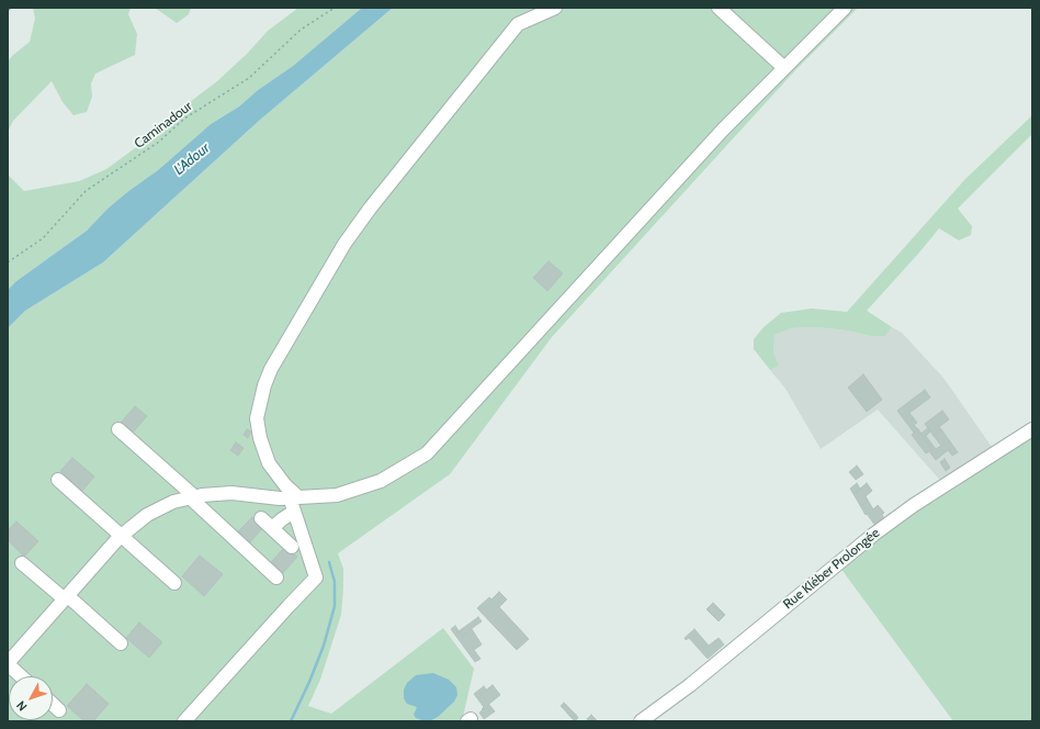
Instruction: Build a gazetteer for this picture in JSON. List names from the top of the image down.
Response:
{
  "streets": {
    "street": ["Rue Kléber Prolongée"],
    "path": ["Caminadour"]
  },
  "water": ["L'Adour"],
  "north": "bottom left"
}
